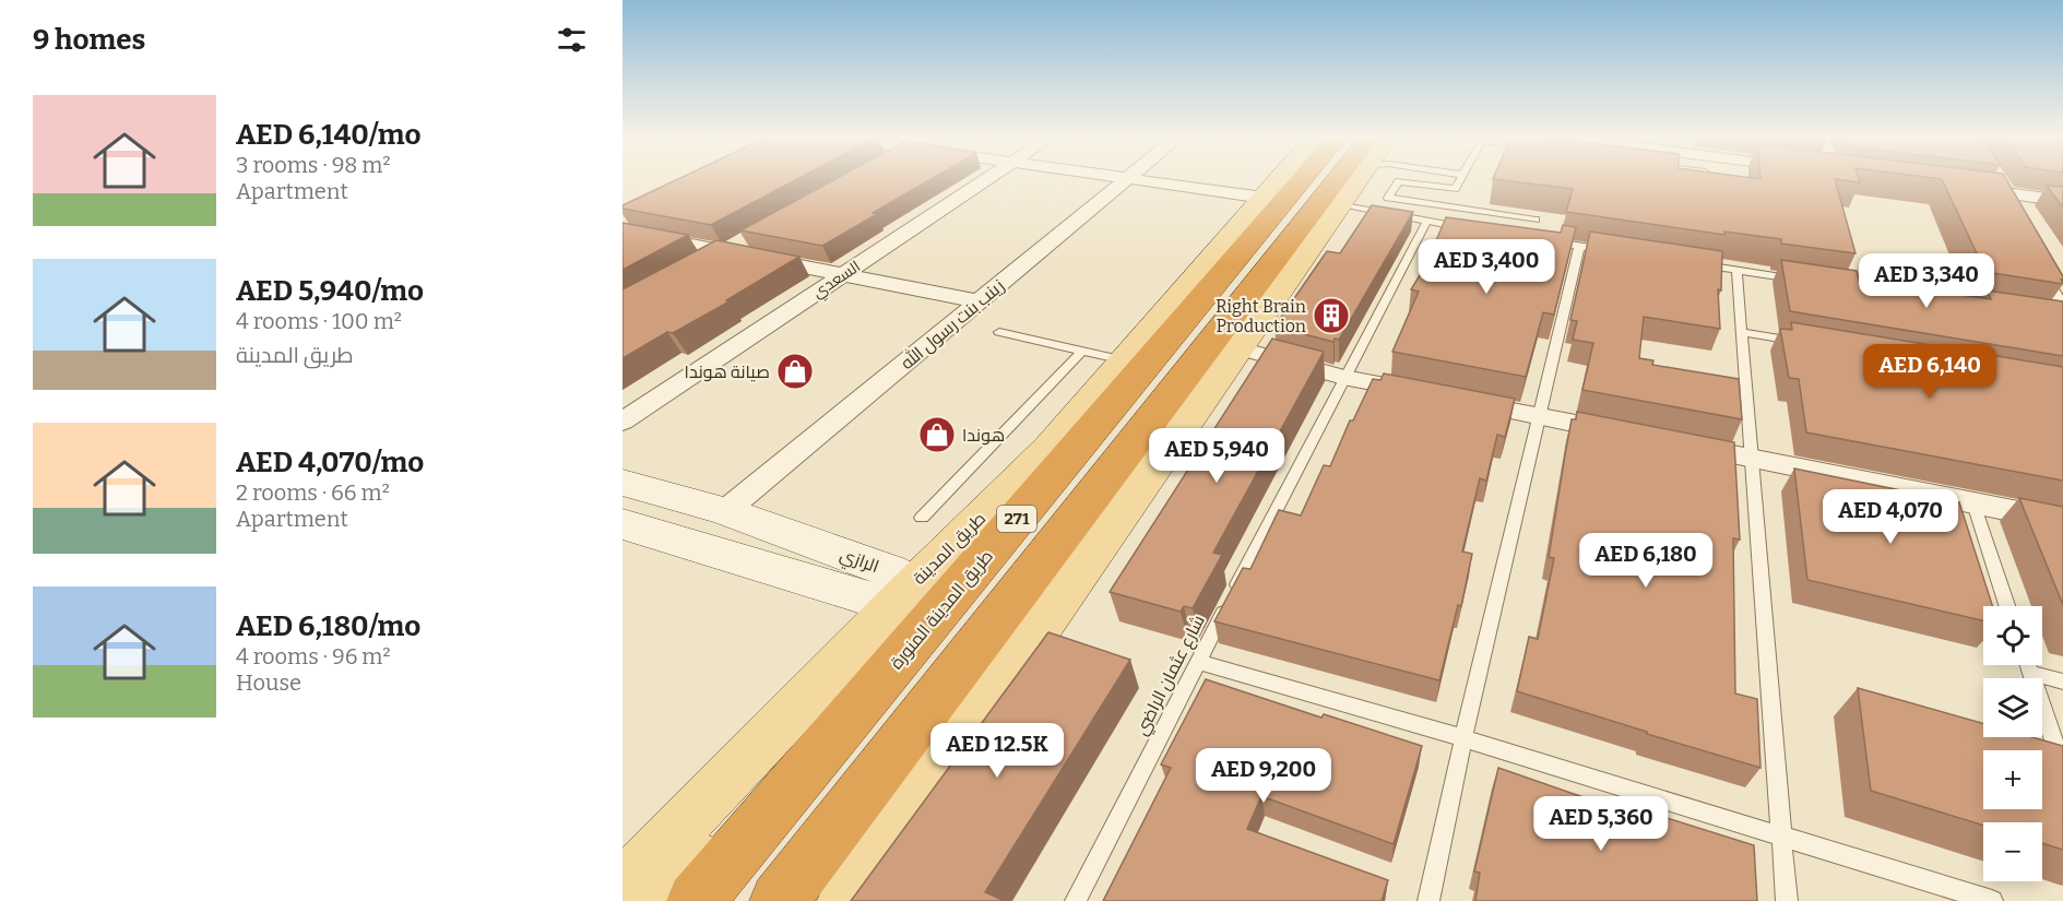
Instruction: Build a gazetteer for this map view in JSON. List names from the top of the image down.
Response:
{
  "streets": {
    "highway": ["271", "طريق المدينة المنورة"],
    "main road": ["طريق المدينة"],
    "street": ["السعدي", "زينب بنت رسول الله", "الرازي"],
    "lane": ["شارع عثمان الراضي"]
  },
  "crossings": [
    ["زينب بنت رسول الله", "الرازي"],
    ["طريق المدينة", "الرازي"]
  ],
  "places": {
    "building": ["Right Brain Production"],
    "shop": ["صيانة هوندا", "هوندا"]
  },
  "page": {
    "heading": "9 homes",
    "list": [
      {
        "name": "AED 6,140/mo",
        "note": "3 rooms · 98 m² · Apartment"
      },
      {
        "name": "AED 5,940/mo",
        "note": "4 rooms · 100 m² · طريق المدينة"
      },
      {
        "name": "AED 4,070/mo",
        "note": "2 rooms · 66 m² · Apartment"
      },
      {
        "name": "AED 6,180/mo",
        "note": "4 rooms · 96 m² · House"
      }
    ],
    "price": [
      "AED 3,400",
      "AED 3,340",
      "AED 6,140",
      "AED 5,940",
      "AED 4,070",
      "AED 6,180",
      "AED 12.5K",
      "AED 9,200",
      "AED 5,360"
    ],
    "map_buttons": ["+", "−"]
  }
}
